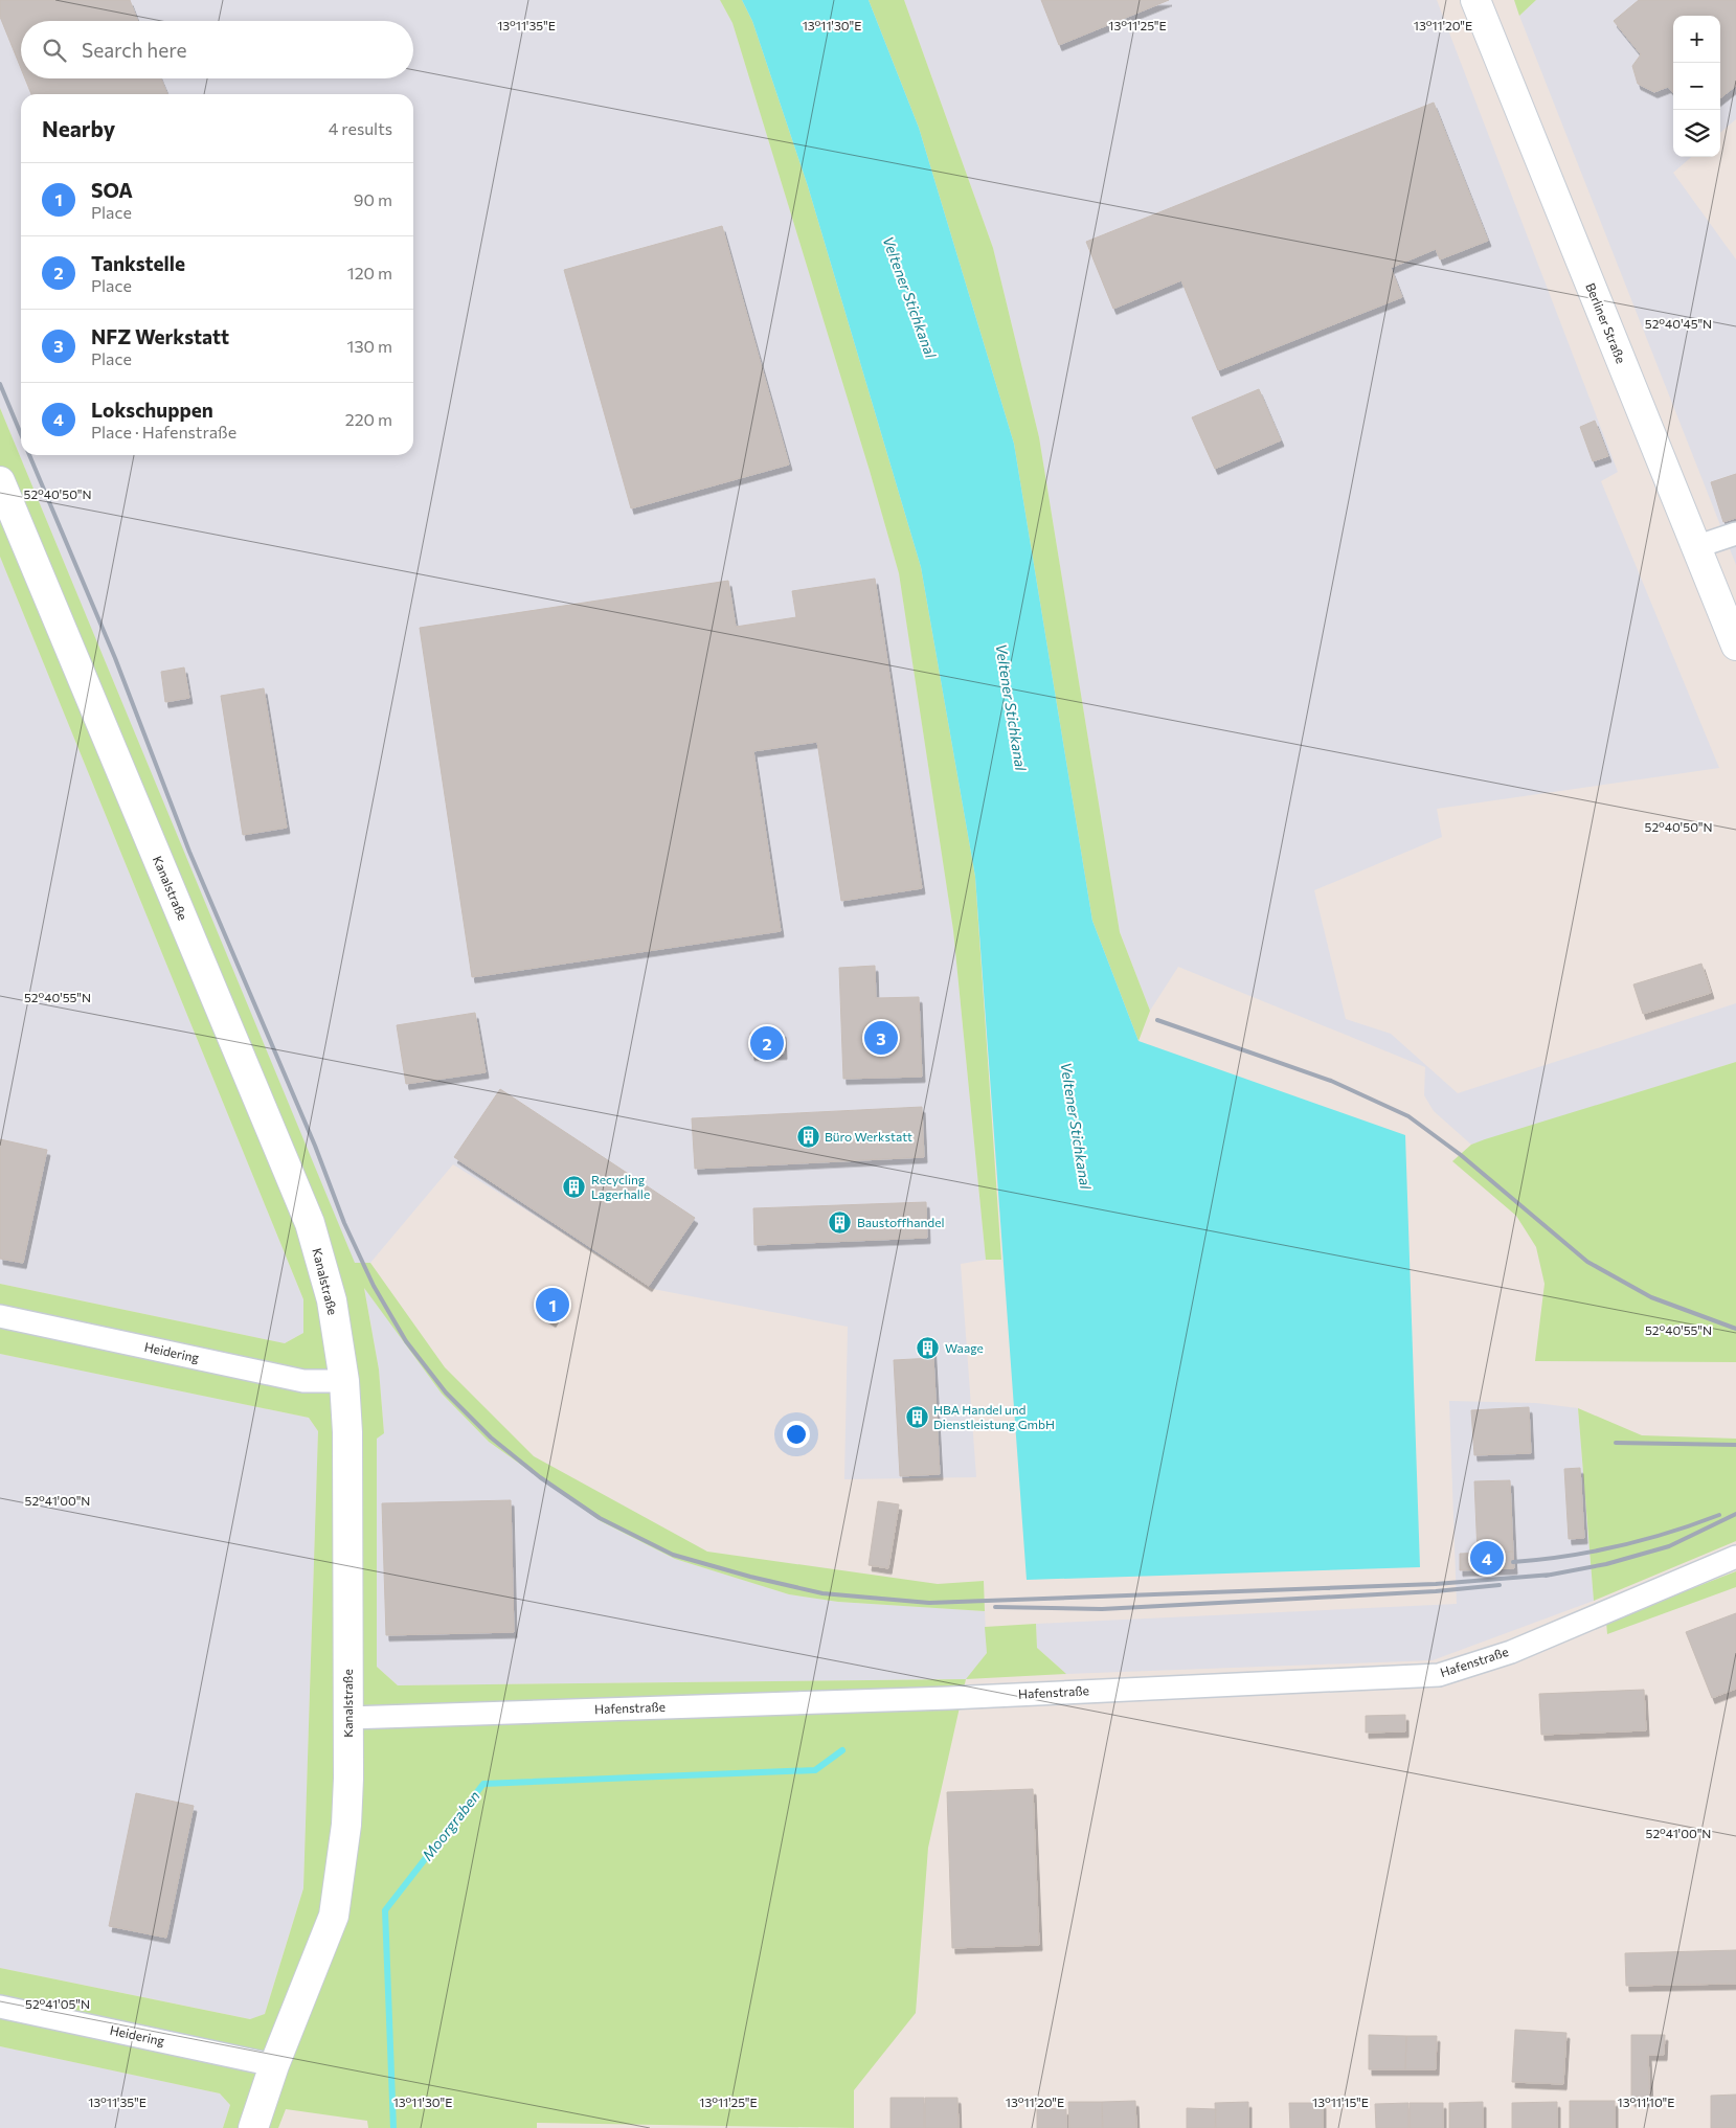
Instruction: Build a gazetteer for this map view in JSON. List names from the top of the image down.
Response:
{
  "streets": {
    "street": [
      "Berliner Straße",
      "Kanalstraße",
      "Heidering",
      "Hafenstraße"
    ]
  },
  "crossings": [
    ["Kanalstraße", "Heidering"],
    ["Kanalstraße", "Hafenstraße"]
  ],
  "water": ["Veltener Stichkanal", "Moorgraben"],
  "places": {
    "building": [
      "Büro Werkstatt",
      "Recycling Lagerhalle",
      "Baustoffhandel",
      "Waage",
      "HBA Handel und Dienstleistung GmbH"
    ]
  },
  "page": {
    "map_buttons": ["+", "−"],
    "search": "Search here",
    "heading": ["Nearby", "4 results"],
    "list": [
      {
        "mark": "1",
        "name": "SOA",
        "note": "Place",
        "value": "90 m"
      },
      {
        "mark": "2",
        "name": "Tankstelle",
        "note": "Place",
        "value": "120 m"
      },
      {
        "mark": "3",
        "name": "NFZ Werkstatt",
        "note": "Place",
        "value": "130 m"
      },
      {
        "mark": "4",
        "name": "Lokschuppen",
        "note": "Place · Hafenstraße",
        "value": "220 m"
      }
    ],
    "pins": [
      "3",
      "2",
      "1",
      "4"
    ]
  },
  "coordinates": [
    "13°11'35\"E",
    "13°11'30\"E",
    "13°11'25\"E",
    "13°11'20\"E",
    "52°40'45\"N",
    "52°40'50\"N",
    "52°40'55\"N",
    "52°41'00\"N",
    "52°41'05\"N",
    "13°11'15\"E",
    "13°11'10\"E"
  ]
}
